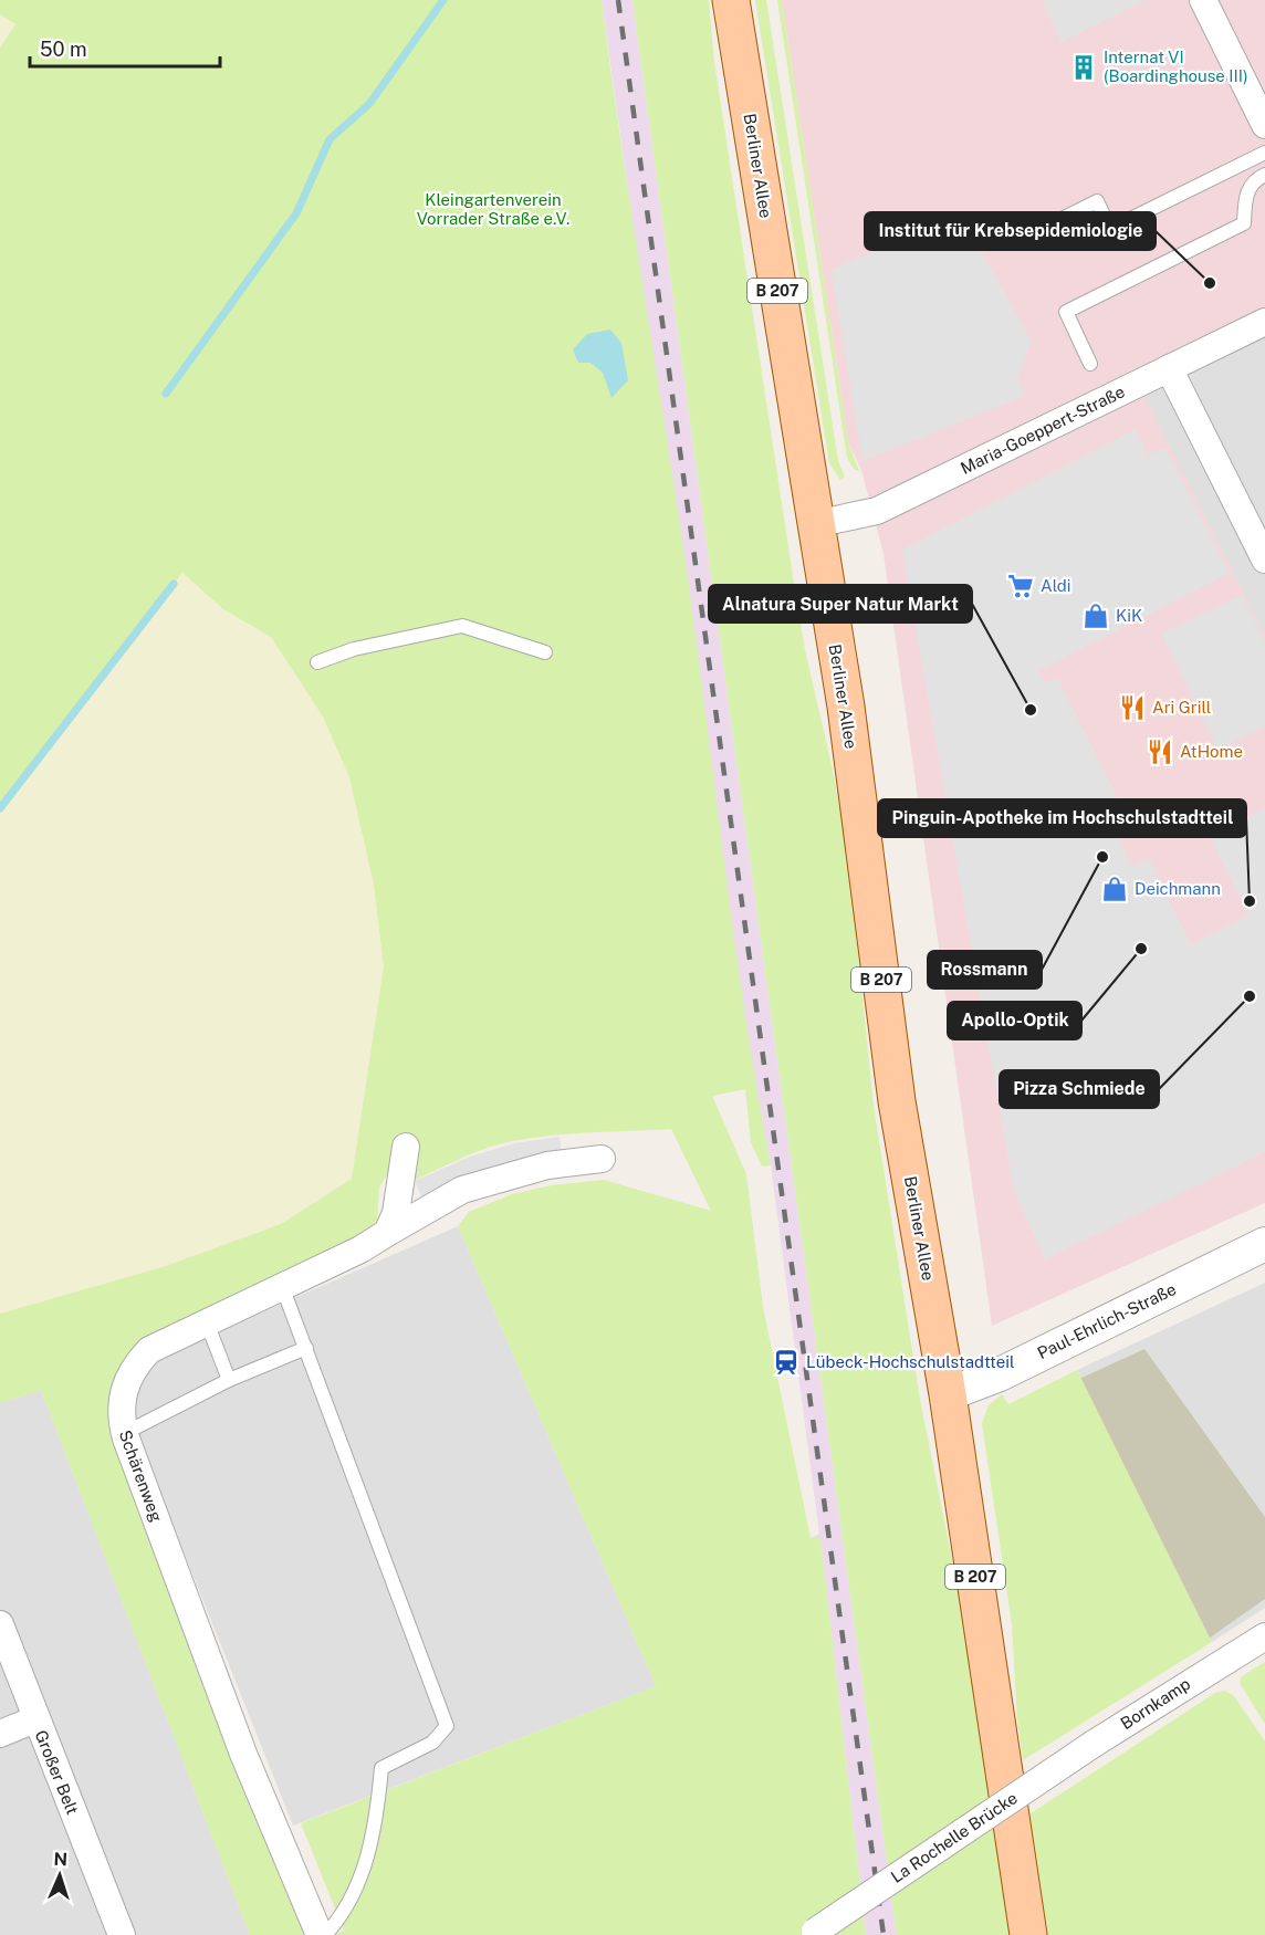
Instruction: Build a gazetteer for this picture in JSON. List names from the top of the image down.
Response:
{
  "streets": {
    "main road": ["Berliner Allee", "B 207"],
    "street": [
      "Maria-Goeppert-Straße",
      "Paul-Ehrlich-Straße",
      "Schärenweg",
      "Bornkamp",
      "Großer Belt",
      "La Rochelle Brücke"
    ]
  },
  "crossings": [
    ["Berliner Allee", "B 207"],
    ["Berliner Allee", "Maria-Goeppert-Straße"],
    ["Berliner Allee", "Paul-Ehrlich-Straße"],
    ["B 207", "Paul-Ehrlich-Straße"],
    ["Bornkamp", "La Rochelle Brücke"]
  ],
  "parks": ["Kleingartenverein Vorrader Straße e.V."],
  "places": {
    "building": ["Internat VI (Boardinghouse III)"],
    "other": [
      "Institut für Krebsepidemiologie",
      "Alnatura Super Natur Markt",
      "Rossmann",
      "Pinguin-Apotheke im Hochschulstadtteil",
      "Apollo-Optik",
      "Pizza Schmiede"
    ],
    "supermarket": ["Aldi"],
    "shop": ["KiK", "Deichmann"],
    "restaurant": ["Ari Grill", "AtHome"],
    "station": ["Lübeck-Hochschulstadtteil"]
  },
  "scale_bar": "50 m",
  "north": "top"
}
